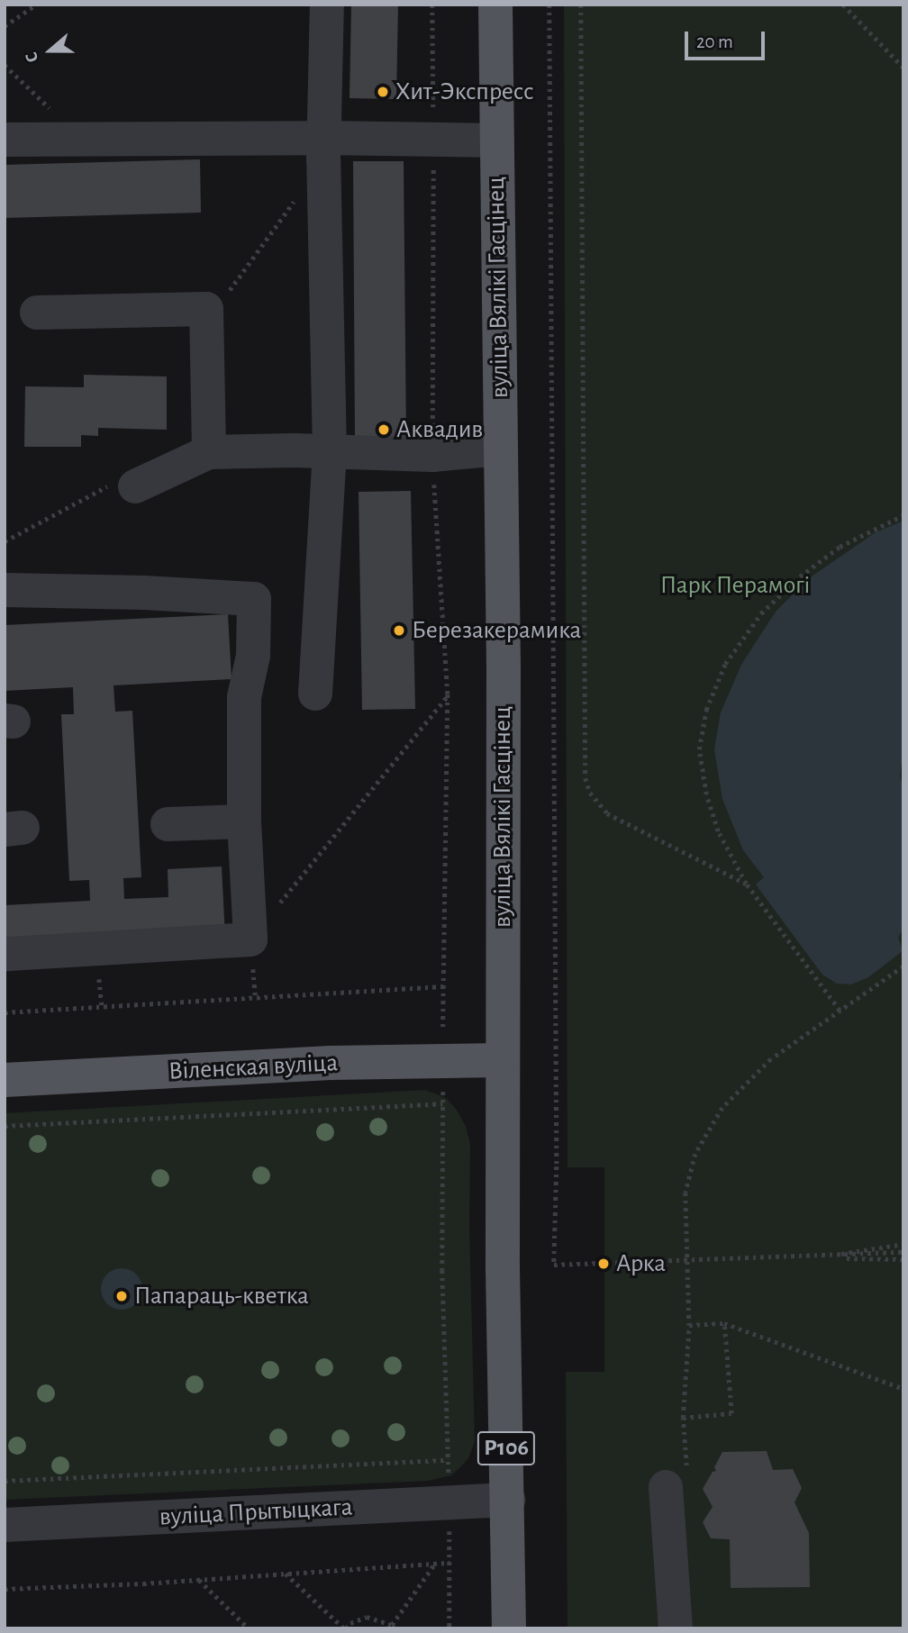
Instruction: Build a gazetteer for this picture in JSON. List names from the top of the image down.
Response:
{
  "streets": {
    "main road": ["вуліца Вялікі Гасцінец", "Віленская вуліца", "Р106"],
    "street": ["вуліца Прытыцкага"]
  },
  "crossings": [
    ["вуліца Вялікі Гасцінец", "Віленская вуліца"],
    ["вуліца Вялікі Гасцінец", "вуліца Прытыцкага"]
  ],
  "parks": ["Парк Перамогі"],
  "places": [
    "Хит-Экспресс",
    "Аквадив",
    "Березакерамика",
    "Арка",
    "Папараць-кветка"
  ],
  "scale_bar": "20 m",
  "north": "left"
}
